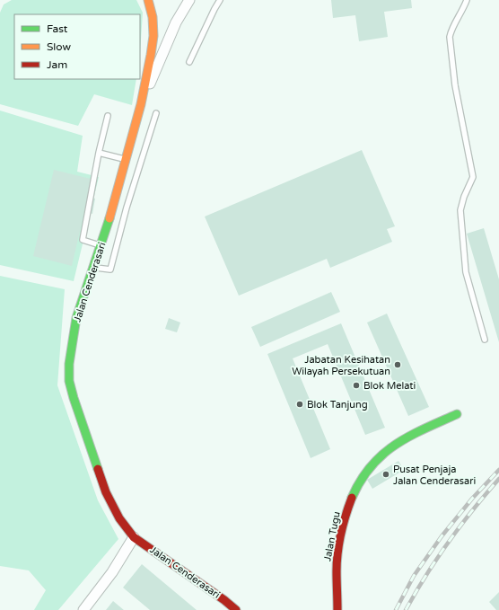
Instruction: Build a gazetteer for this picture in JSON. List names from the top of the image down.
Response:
{
  "streets": {
    "street": ["Jalan Cenderasari", "Jalan Tugu"]
  },
  "places": [
    "Jabatan Kesihatan Wilayah Persekutuan",
    "Blok Melati",
    "Blok Tanjung",
    "Pusat Penjaja Jalan Cenderasari"
  ],
  "legend": ["Fast", "Slow", "Jam"]
}
